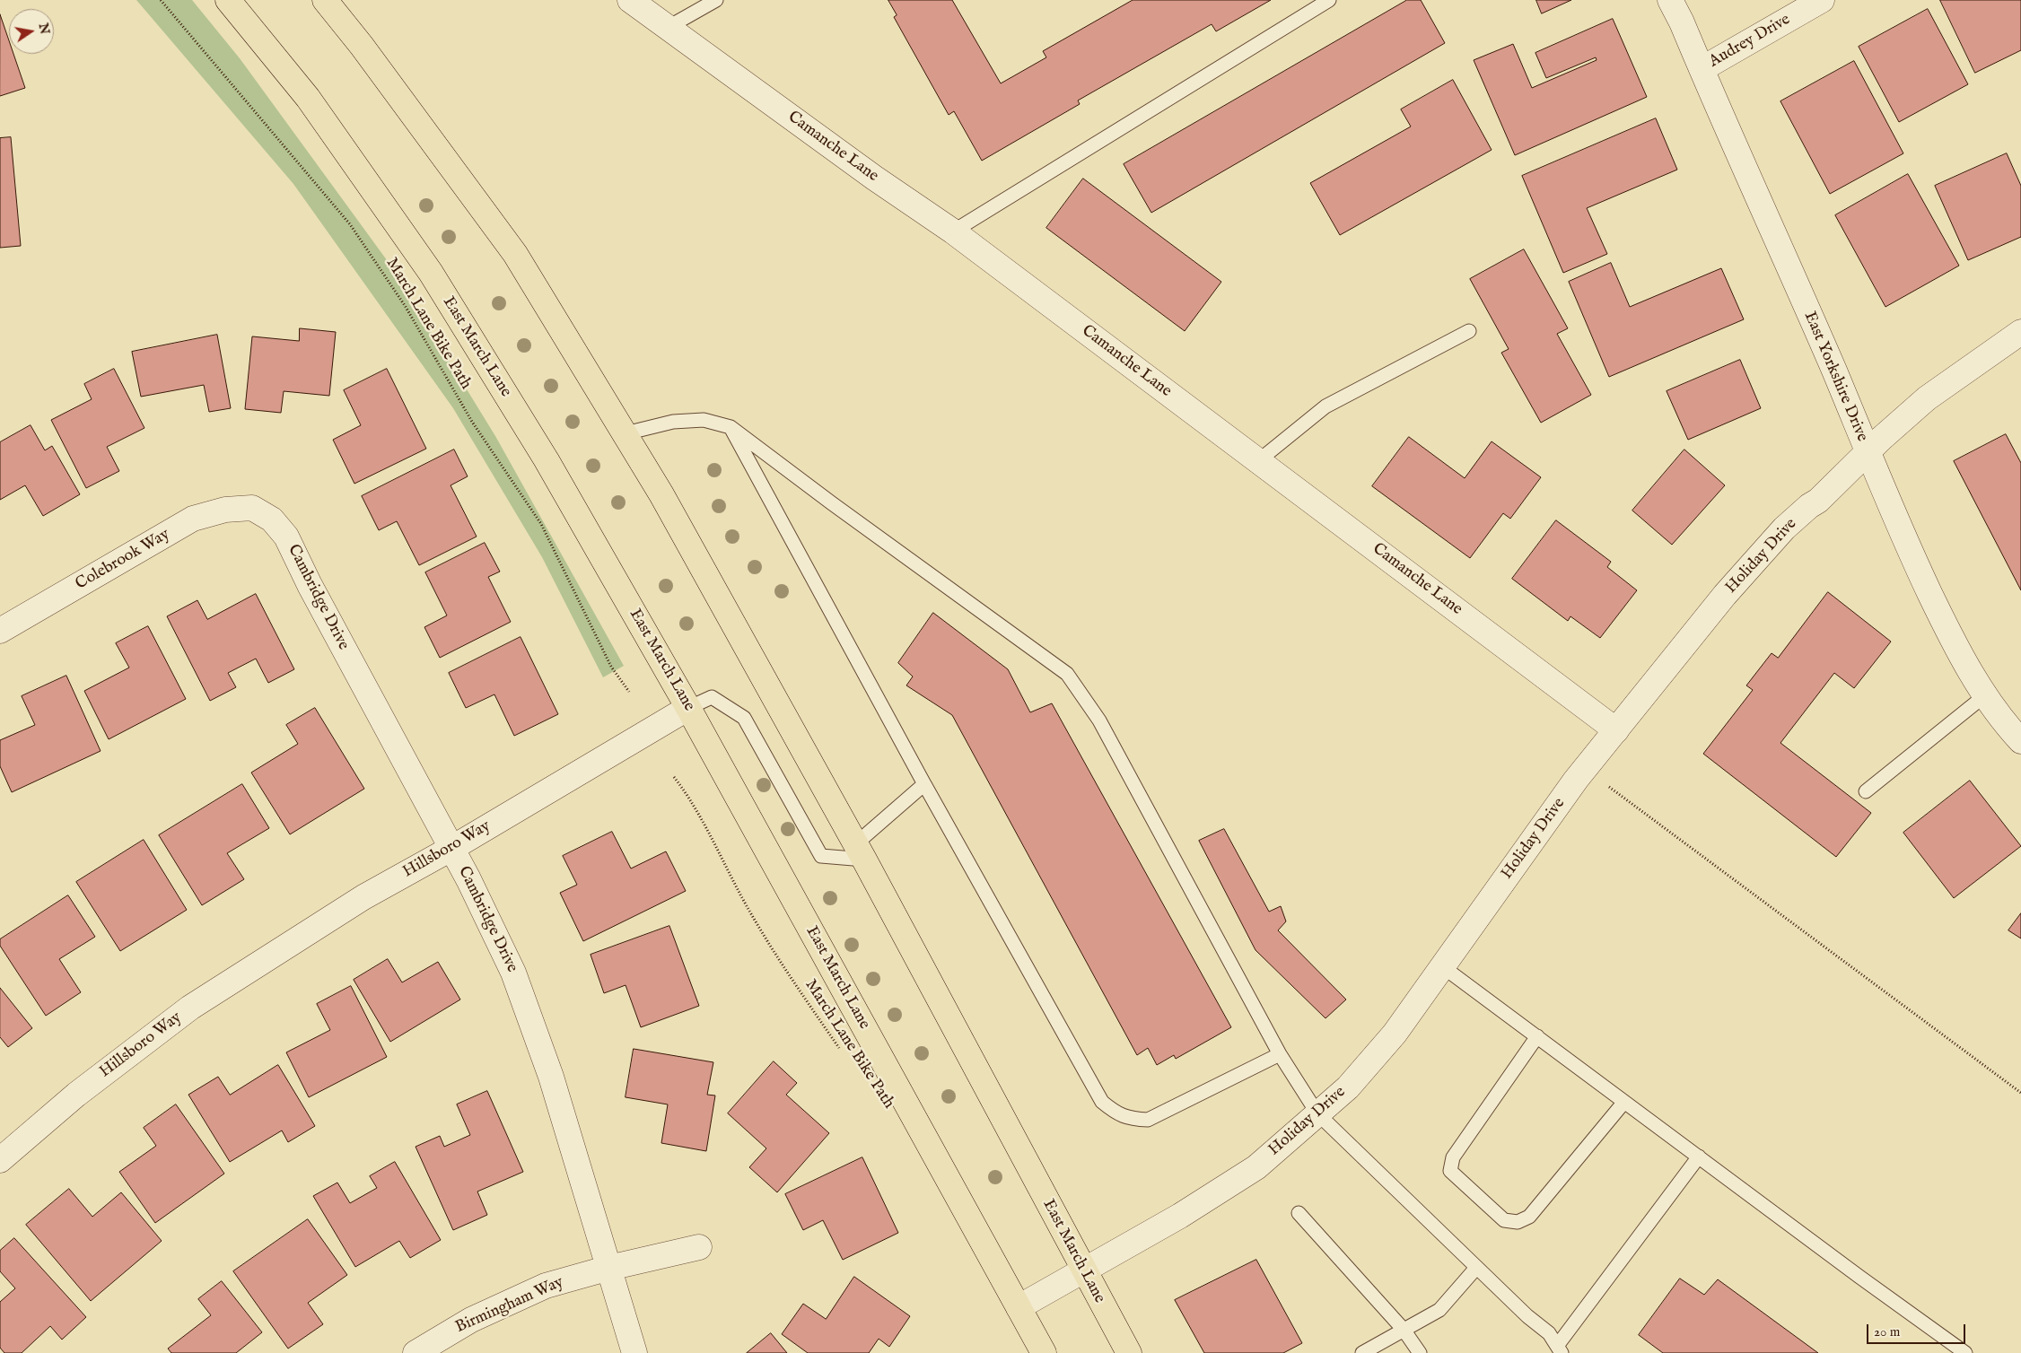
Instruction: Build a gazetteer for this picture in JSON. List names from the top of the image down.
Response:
{
  "streets": {
    "main road": ["East March Lane"],
    "street": [
      "Audrey Drive",
      "Camanche Lane",
      "East Yorkshire Drive",
      "Holiday Drive",
      "Colebrook Way",
      "Cambridge Drive",
      "Hillsboro Way",
      "Birmingham Way"
    ],
    "path": ["March Lane Bike Path"]
  },
  "crossings": [
    ["Audrey Drive", "East Yorkshire Drive"],
    ["Camanche Lane", "Holiday Drive"],
    ["East March Lane", "Holiday Drive"],
    ["East March Lane", "Hillsboro Way"],
    ["East Yorkshire Drive", "Holiday Drive"],
    ["Colebrook Way", "Cambridge Drive"],
    ["Cambridge Drive", "Hillsboro Way"],
    ["Cambridge Drive", "Birmingham Way"]
  ],
  "scale_bar": "20 m",
  "north": "right"
}
